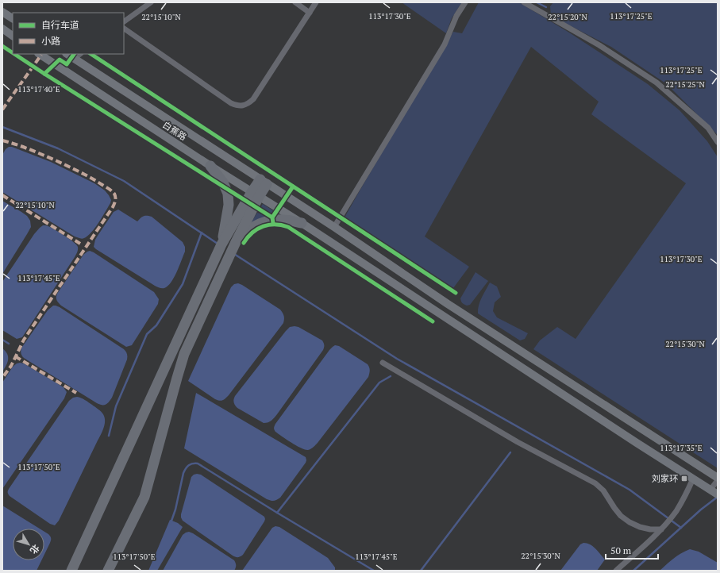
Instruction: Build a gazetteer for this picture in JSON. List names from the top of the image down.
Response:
{
  "streets": {
    "main road": ["白蕉路"]
  },
  "places": {
    "transit": ["刘家环"]
  },
  "legend": ["自行车道", "小路"],
  "scale_bar": "50 m",
  "north": "bottom right",
  "coordinates": [
    "113°17'30\"E",
    "113°17'25\"E",
    "22°15'10\"N",
    "22°15'20\"N",
    "22°15'25\"N",
    "113°17'40\"E",
    "113°17'45\"E",
    "22°15'30\"N",
    "113°17'35\"E",
    "113°17'50\"E"
  ]
}
